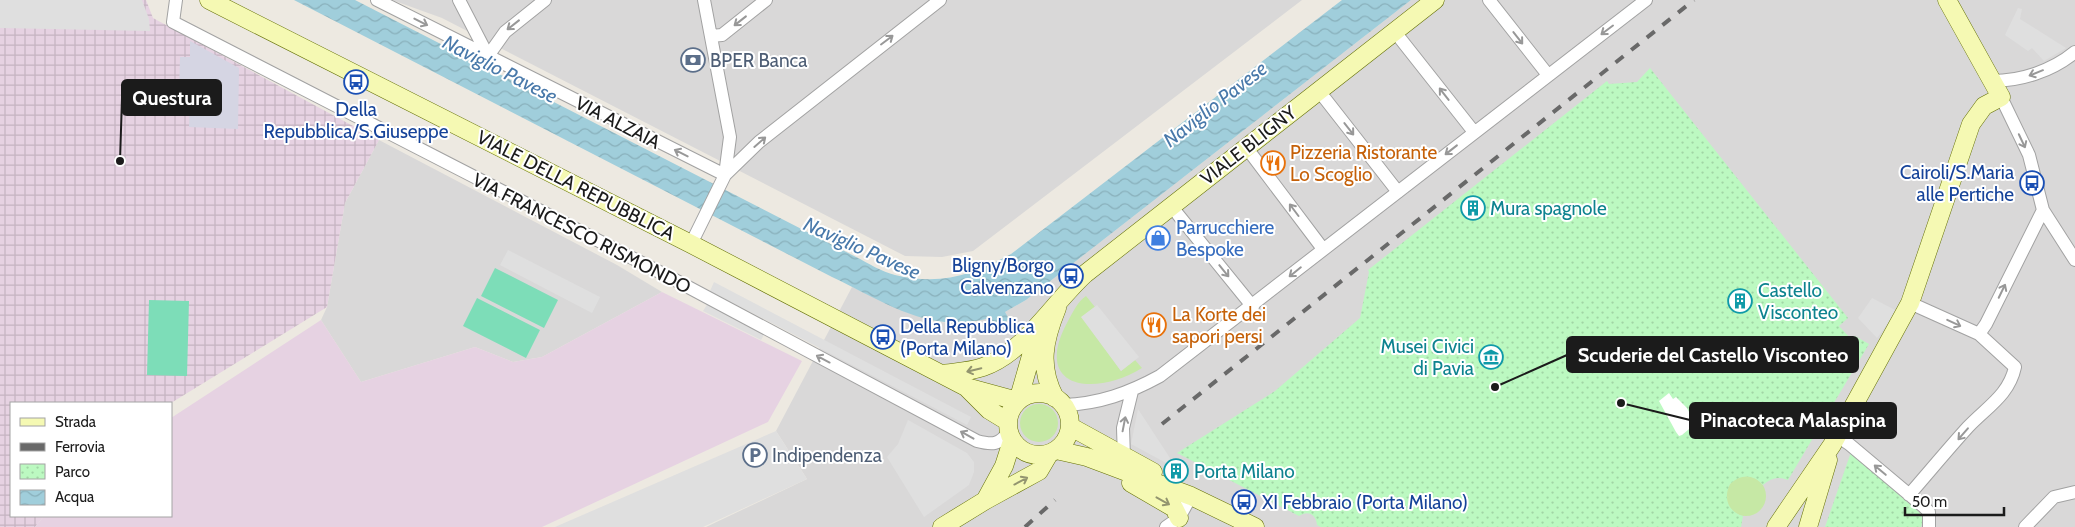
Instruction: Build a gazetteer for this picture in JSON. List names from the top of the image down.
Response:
{
  "streets": {
    "street": [
      "VIA ALZAIA",
      "VIALE BLIGNY",
      "VIALE DELLA REPUBBLICA",
      "VIA FRANCESCO RISMONDO"
    ]
  },
  "crossings": [
    ["VIALE BLIGNY", "VIALE DELLA REPUBBLICA"],
    ["VIALE BLIGNY", "VIA FRANCESCO RISMONDO"]
  ],
  "one_way": ["VIA FRANCESCO RISMONDO"],
  "water": ["Naviglio Pavese"],
  "places": {
    "bank": ["BPER Banca"],
    "bus stop": [
      "Della Repubblica/S.Giuseppe",
      "Cairoli/S.Maria alle Pertiche",
      "Bligny/Borgo Calvenzano",
      "Della Repubblica (Porta Milano)",
      "XI Febbraio (Porta Milano)"
    ],
    "other": ["Questura", "Scuderie del Castello Visconteo", "Pinacoteca Malaspina"],
    "restaurant": ["Pizzeria Ristorante Lo Scoglio", "La Korte dei sapori persi"],
    "building": ["Mura spagnole", "Castello Visconteo", "Porta Milano"],
    "shop": ["Parrucchiere Bespoke"],
    "museum": ["Musei Civici di Pavia"],
    "parking": ["Indipendenza"]
  },
  "legend": [
    "Strada",
    "Ferrovia",
    "Parco",
    "Acqua"
  ],
  "scale_bar": "50 m"
}
